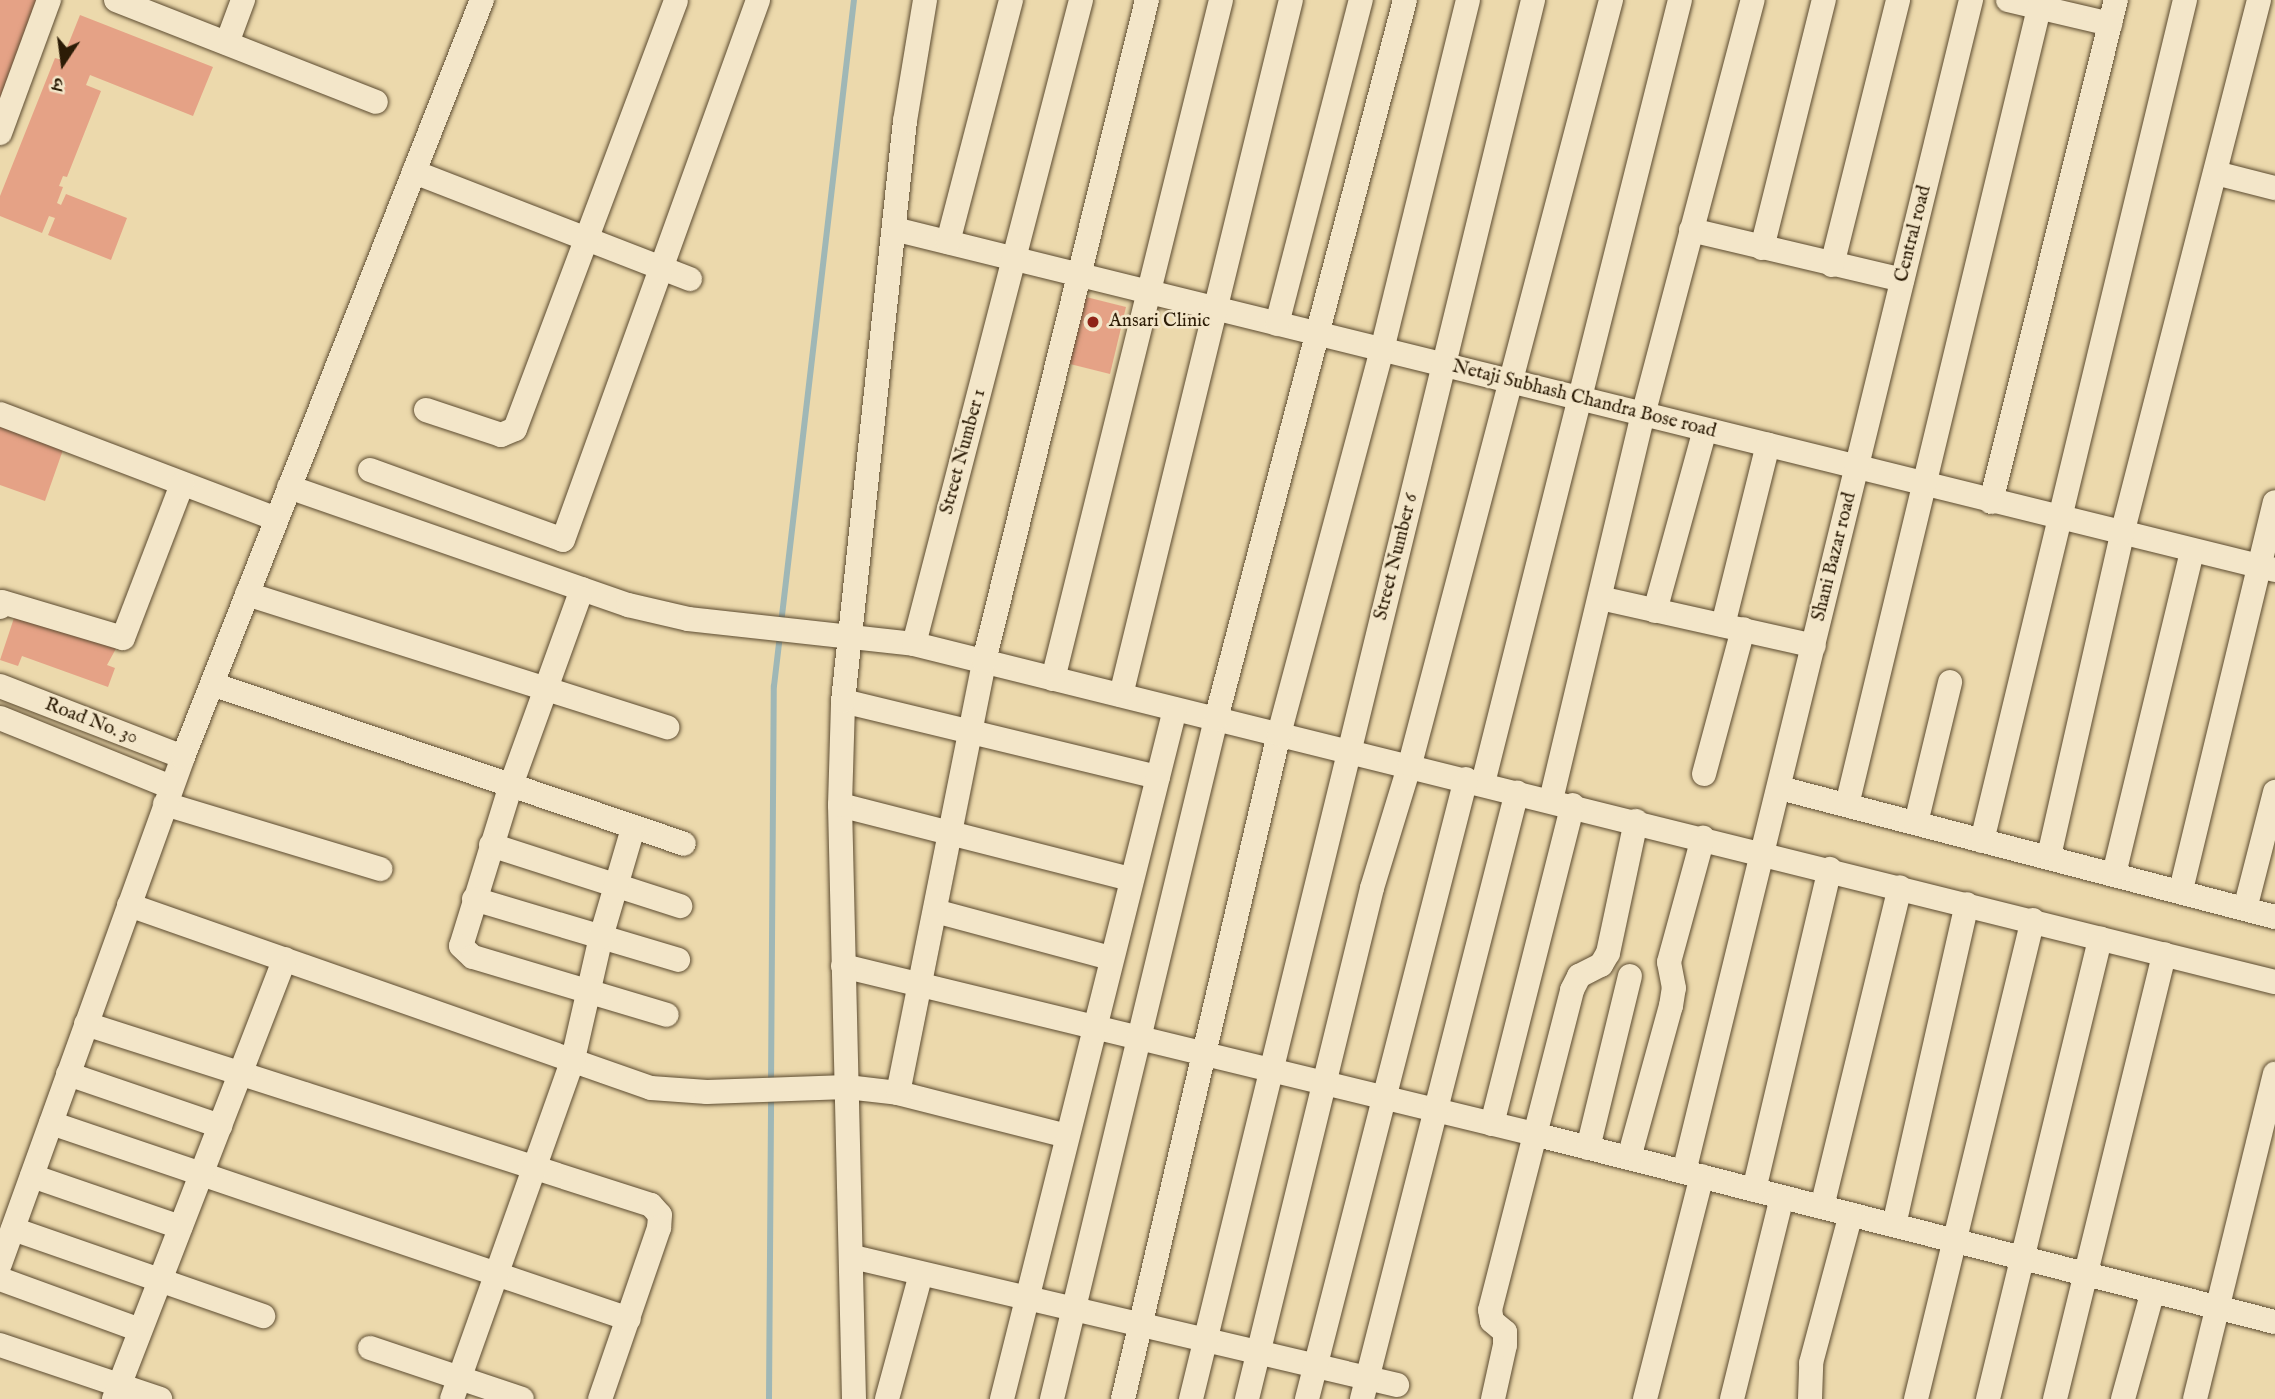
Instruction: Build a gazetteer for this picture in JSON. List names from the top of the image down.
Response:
{
  "streets": {
    "street": [
      "Central road",
      "Netaji Subhash Chandra Bose road",
      "Street Number 1",
      "Street Number 6",
      "Shani Bazar road",
      "Road No. 30"
    ]
  },
  "crossings": [
    ["Central road", "Netaji Subhash Chandra Bose road"],
    ["Central road", "Shani Bazar road"],
    ["Netaji Subhash Chandra Bose road", "Street Number 1"],
    ["Netaji Subhash Chandra Bose road", "Street Number 6"],
    ["Netaji Subhash Chandra Bose road", "Shani Bazar road"]
  ],
  "places": ["Ansari Clinic"],
  "north": "bottom"
}
